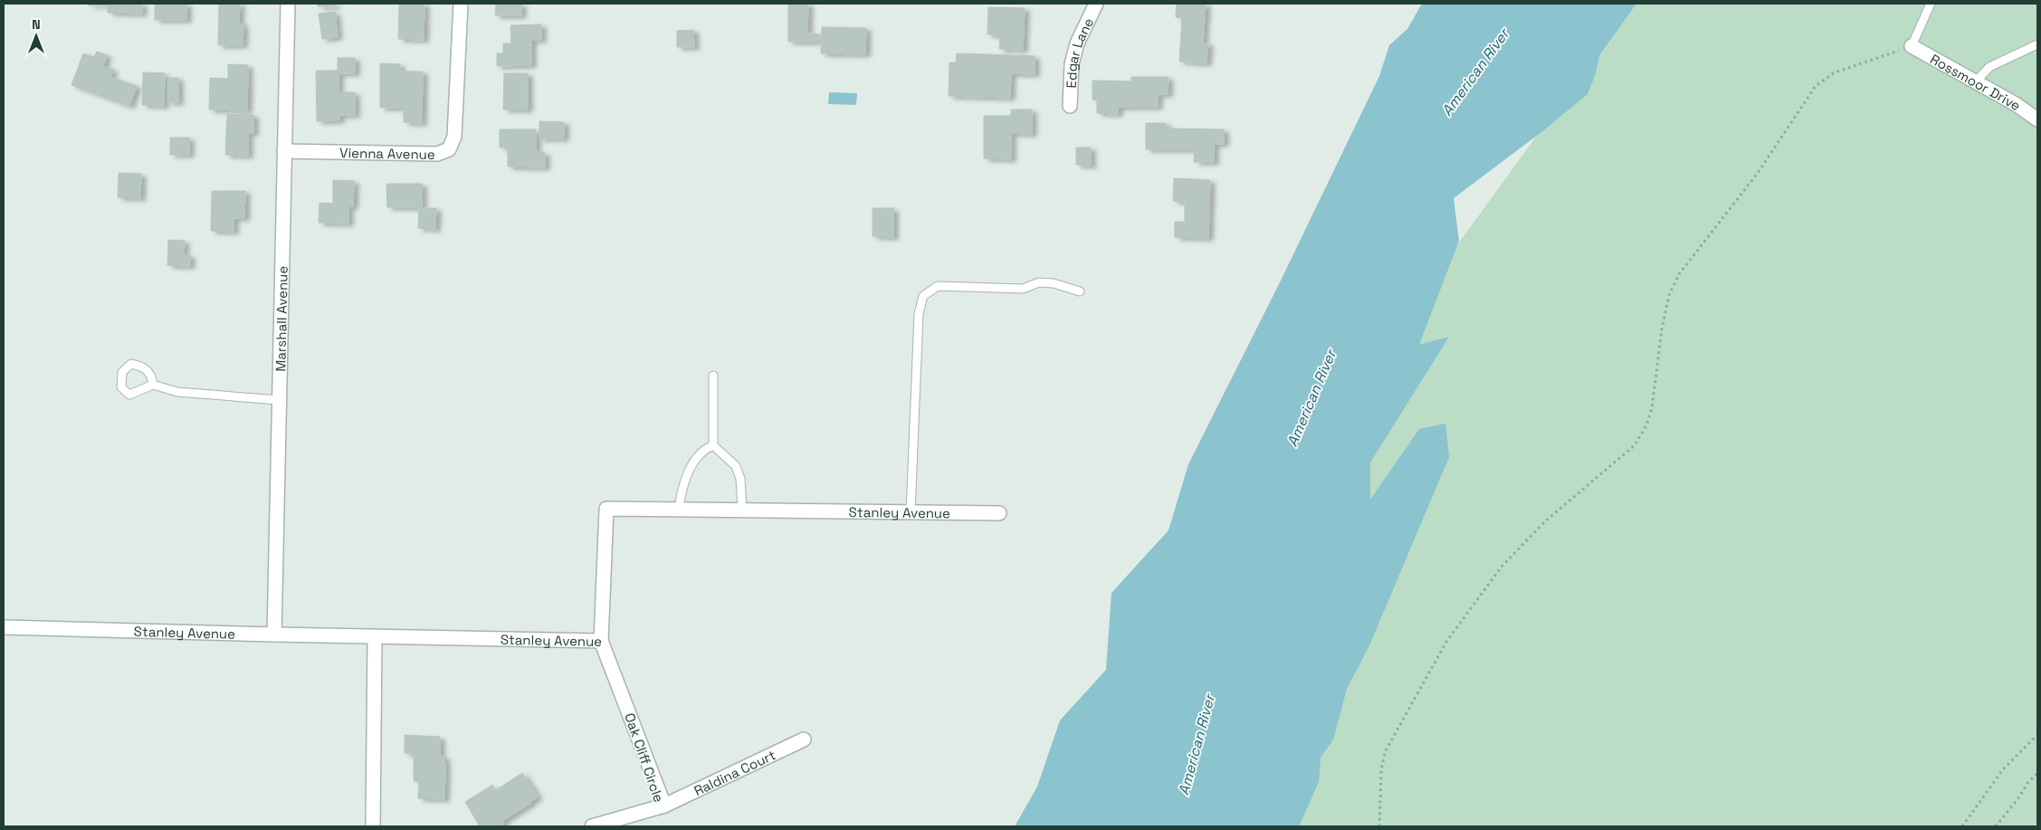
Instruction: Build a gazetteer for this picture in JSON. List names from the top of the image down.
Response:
{
  "streets": {
    "street": [
      "Edgar Lane",
      "Rossmoor Drive",
      "Vienna Avenue",
      "Marshall Avenue",
      "Stanley Avenue",
      "Oak Cliff Circle",
      "Raldina Court"
    ]
  },
  "crossings": [
    ["Vienna Avenue", "Marshall Avenue"],
    ["Marshall Avenue", "Stanley Avenue"],
    ["Stanley Avenue", "Oak Cliff Circle"],
    ["Oak Cliff Circle", "Raldina Court"]
  ],
  "water": ["American River"],
  "north": "top"
}
